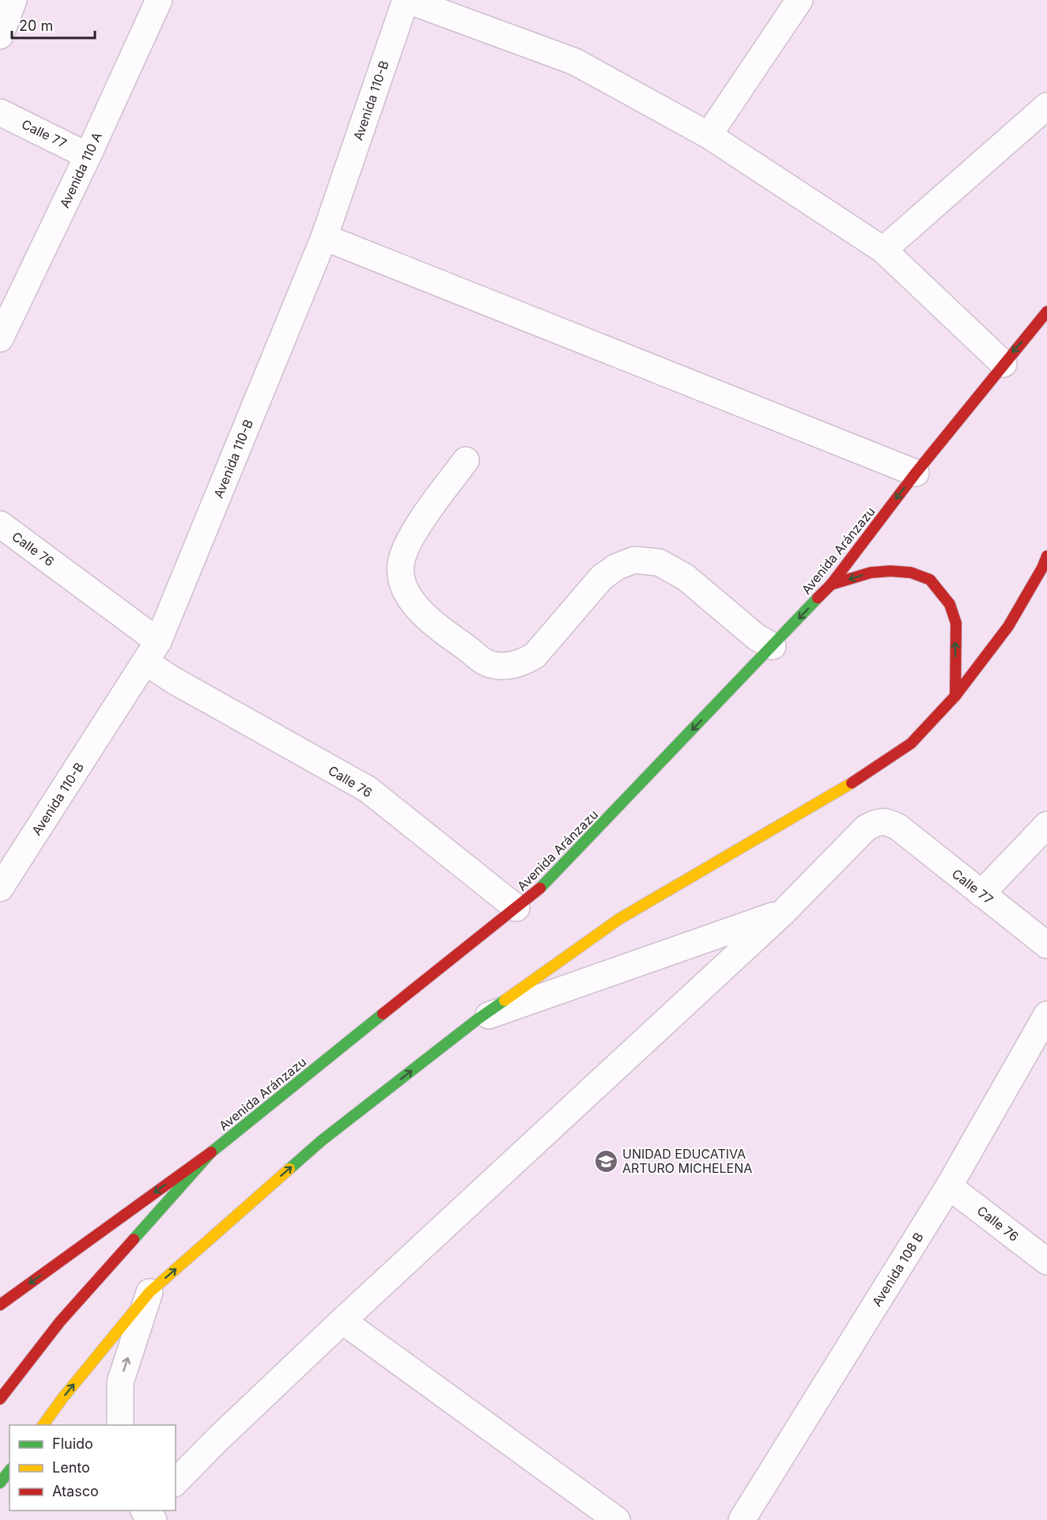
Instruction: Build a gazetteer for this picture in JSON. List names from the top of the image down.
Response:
{
  "streets": {
    "main road": ["Avenida Aránzazu"],
    "street": [
      "Avenida 110-B",
      "Calle 77",
      "Avenida 110 A",
      "Calle 76",
      "Avenida 108 B"
    ]
  },
  "crossings": [
    ["Avenida 110-B", "Calle 76"],
    ["Calle 77", "Avenida 110 A"],
    ["Calle 76", "Avenida Aránzazu"],
    ["Calle 76", "Avenida 108 B"]
  ],
  "one_way": ["Avenida Aránzazu"],
  "places": {
    "school or university": ["UNIDAD EDUCATIVA ARTURO MICHELENA"]
  },
  "legend": ["Fluido", "Lento", "Atasco"],
  "scale_bar": "20 m"
}
